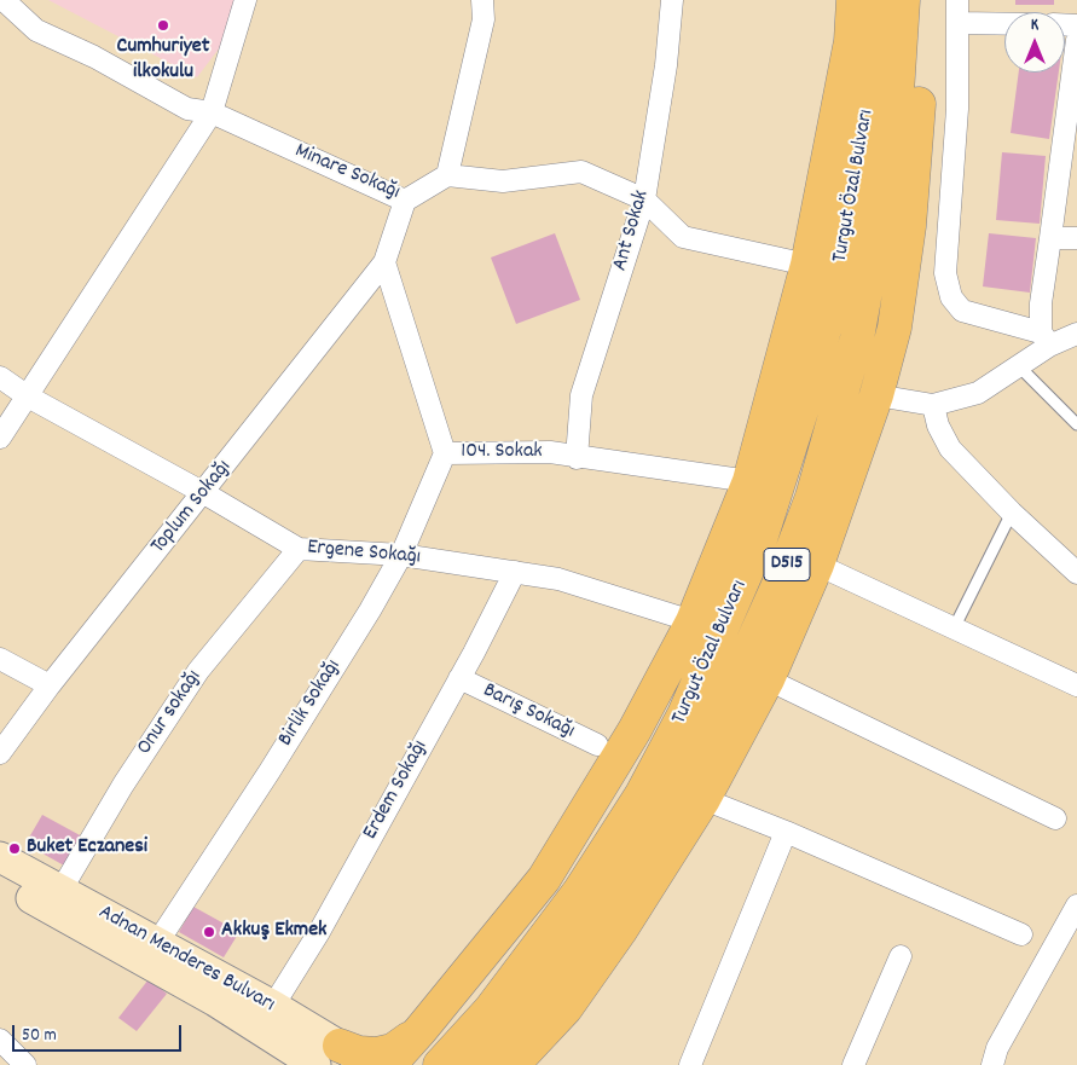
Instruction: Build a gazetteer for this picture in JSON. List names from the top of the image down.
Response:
{
  "streets": {
    "highway": ["Turgut Özal Bulvarı", "D515"],
    "main road": ["Adnan Menderes Bulvarı"],
    "street": [
      "Minare Sokağı",
      "Ant Sokak",
      "104. Sokak",
      "Toplum Sokağı",
      "Ergene Sokağı",
      "Birlik Sokağı",
      "Barış Sokağı",
      "Onur sokağı",
      "Erdem Sokağı"
    ]
  },
  "crossings": [
    ["Ant Sokak", "104. Sokak"],
    ["104. Sokak", "Toplum Sokağı"],
    ["104. Sokak", "Birlik Sokağı"],
    ["Toplum Sokağı", "Ergene Sokağı"],
    ["Ergene Sokağı", "Birlik Sokağı"],
    ["Ergene Sokağı", "Onur sokağı"],
    ["Ergene Sokağı", "Erdem Sokağı"],
    ["Birlik Sokağı", "Adnan Menderes Bulvarı"],
    ["Barış Sokağı", "Erdem Sokağı"],
    ["Onur sokağı", "Adnan Menderes Bulvarı"],
    ["Erdem Sokağı", "Adnan Menderes Bulvarı"]
  ],
  "places": ["Cumhuriyet ilkokulu", "Buket Eczanesi", "Akkuş Ekmek"],
  "scale_bar": "50 m",
  "north": "top"
}
